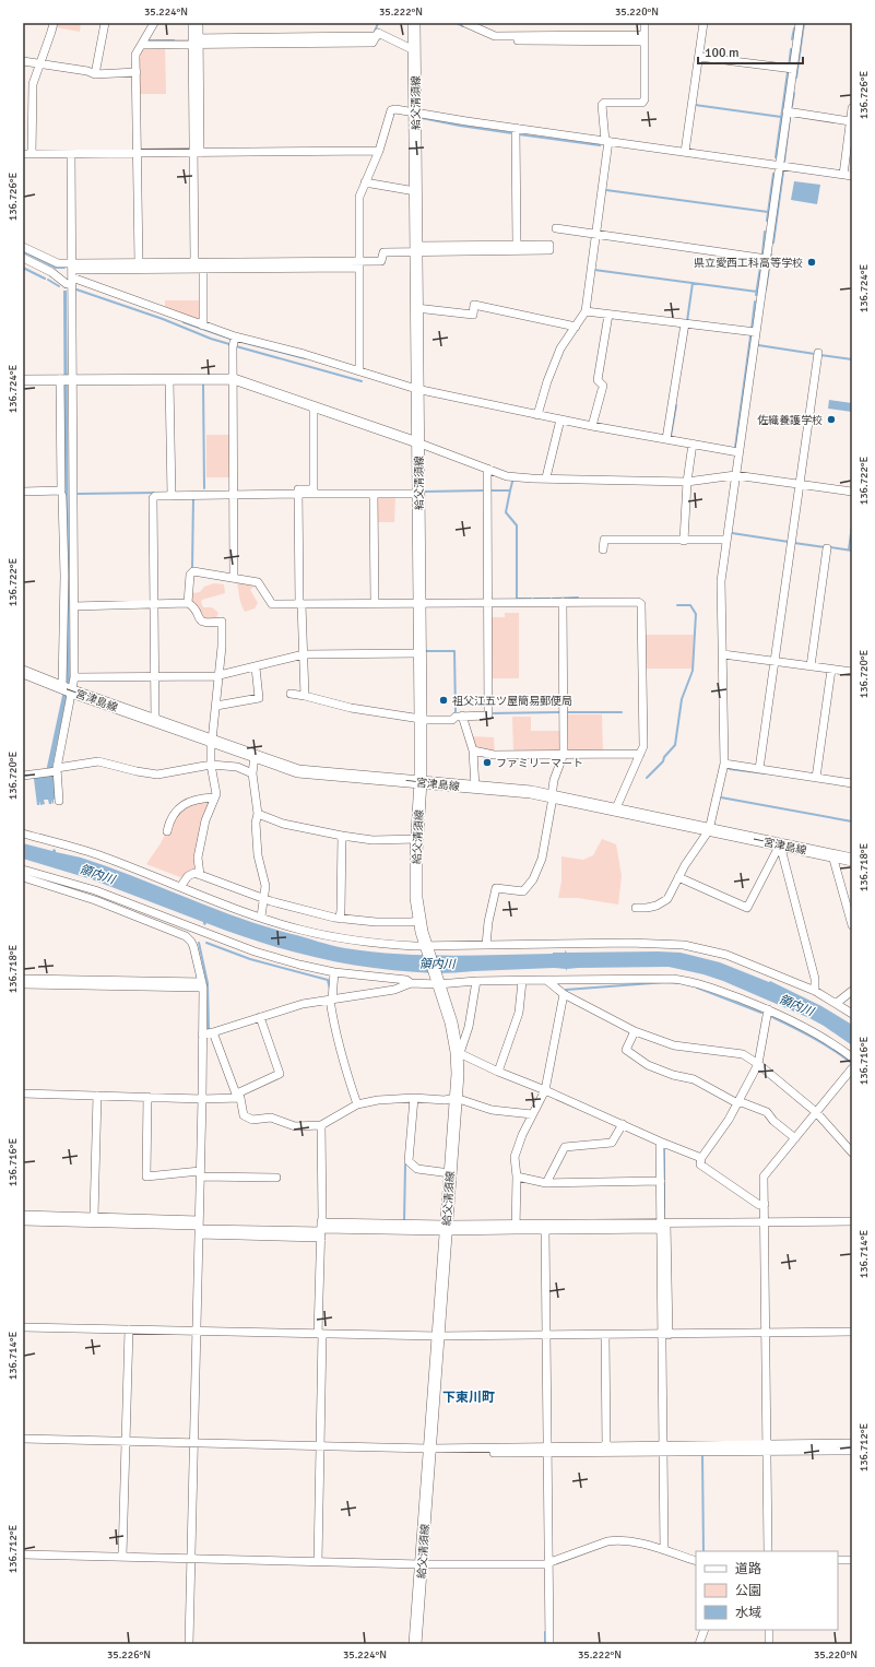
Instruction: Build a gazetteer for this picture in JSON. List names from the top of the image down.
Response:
{
  "streets": {
    "main road": ["給父清須線", "一宮津島線"]
  },
  "crossings": [
    ["給父清須線", "一宮津島線"]
  ],
  "districts": ["下東川町"],
  "water": ["領内川"],
  "places": [
    "県立愛西工科高等学校",
    "佐織養護学校",
    "祖父江五ツ屋簡易郵便局",
    "ファミリーマート"
  ],
  "legend": ["道路", "公園", "水域"],
  "scale_bar": "100 m",
  "coordinates": [
    "35.224°N",
    "35.222°N",
    "35.220°N",
    "136.726°E",
    "136.724°E",
    "136.722°E",
    "136.720°E",
    "136.718°E",
    "136.716°E",
    "136.714°E",
    "136.712°E",
    "35.226°N"
  ]
}
